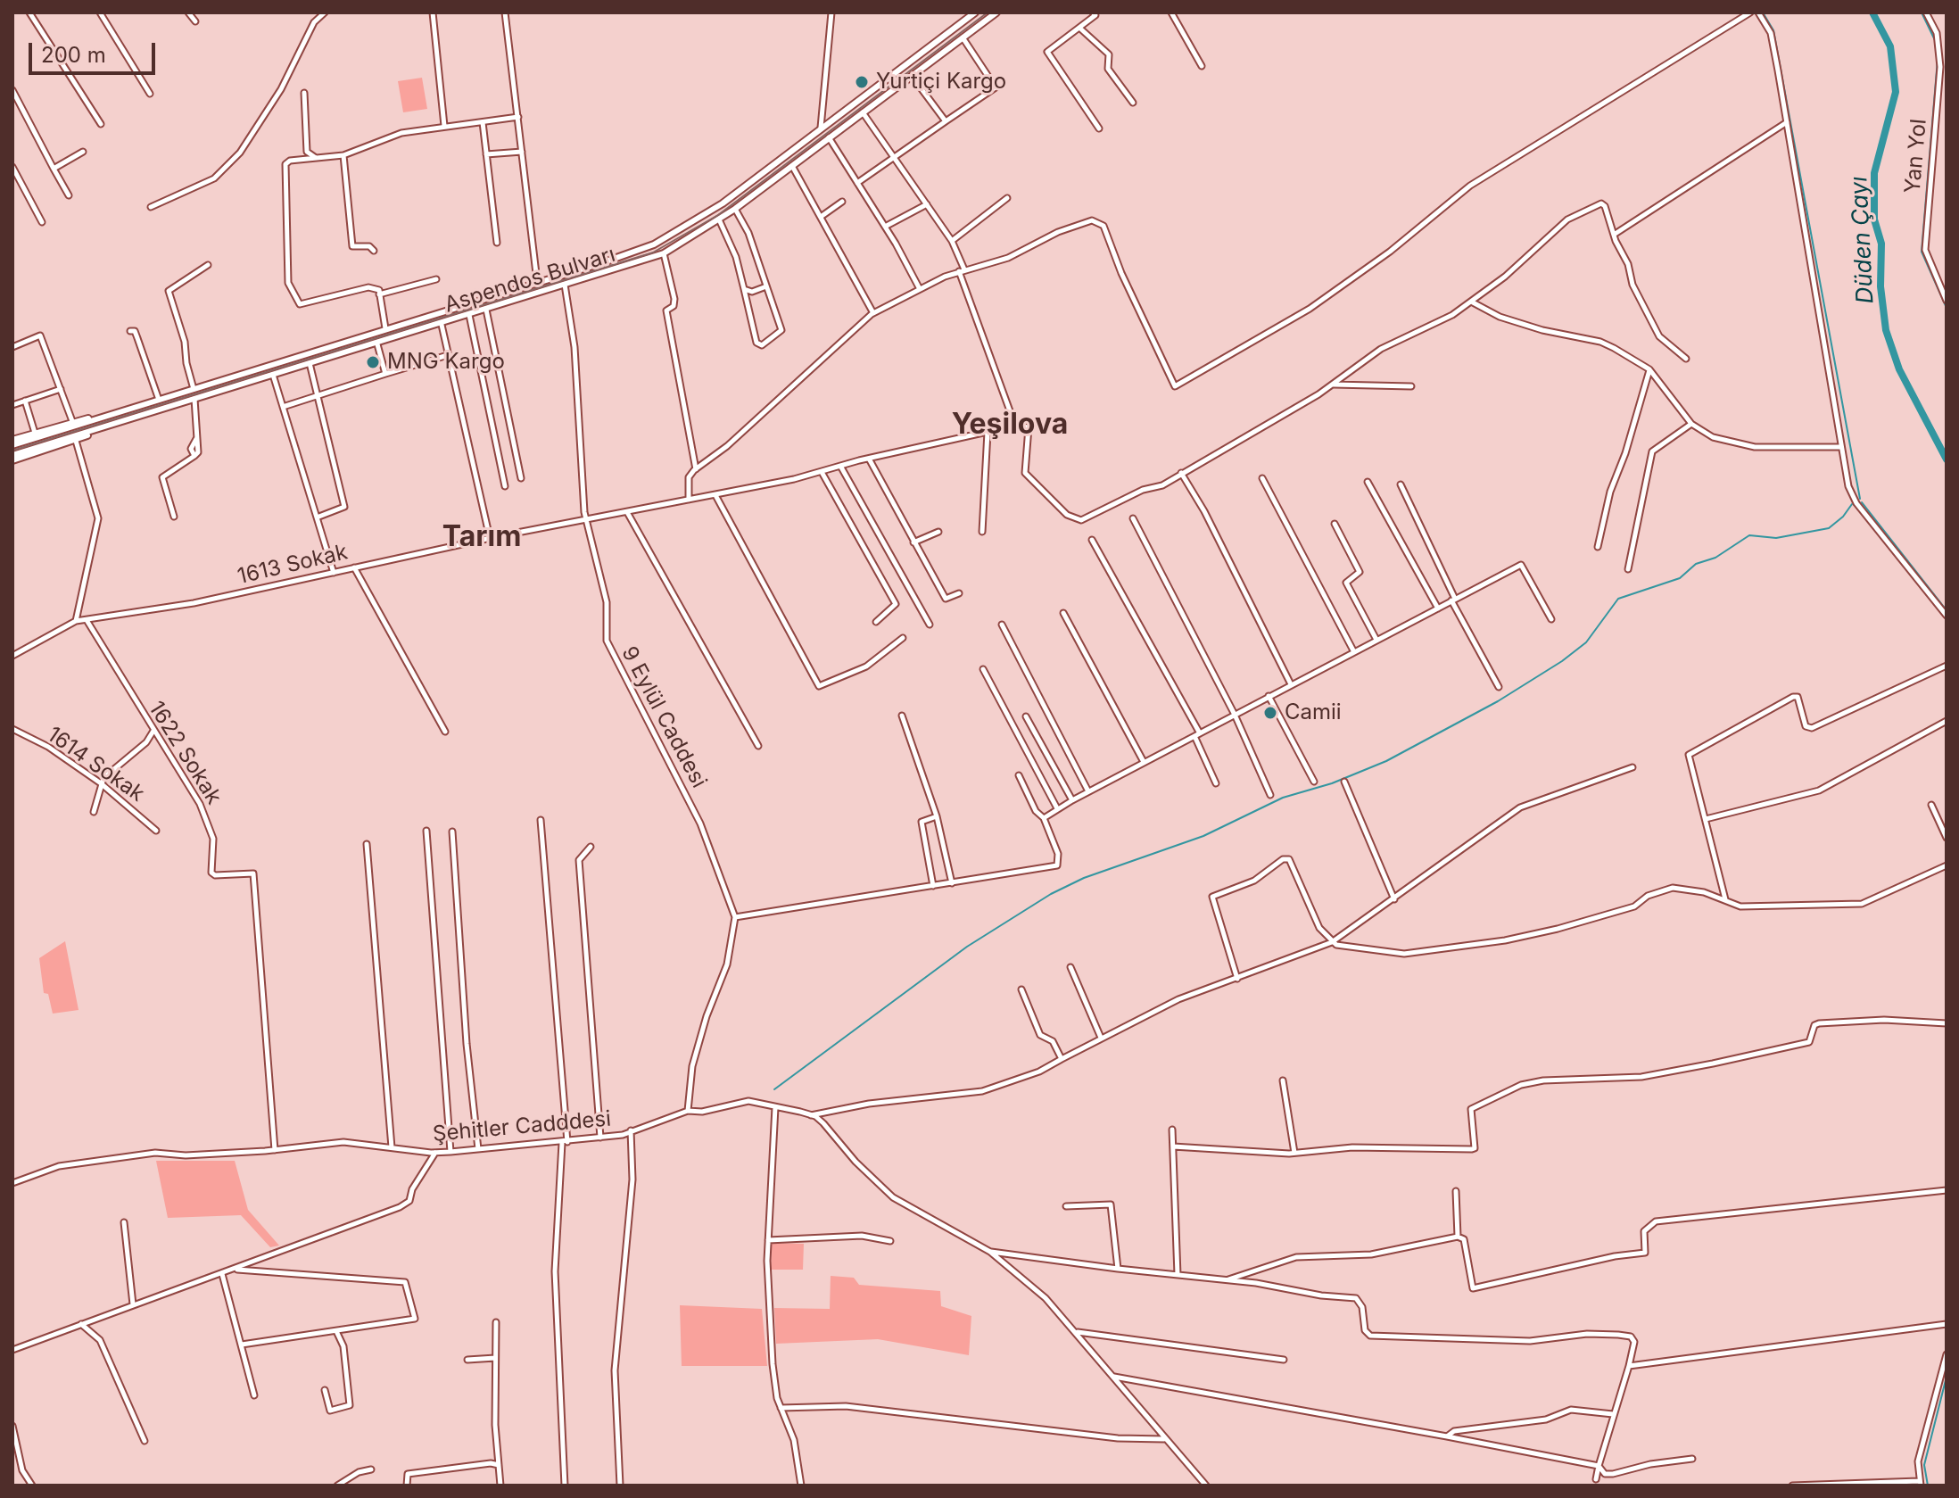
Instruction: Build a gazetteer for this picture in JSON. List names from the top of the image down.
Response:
{
  "streets": {
    "main road": ["Aspendos Bulvarı"],
    "street": [
      "Yan Yol",
      "1613 Sokak",
      "9 Eylül Caddesi",
      "1622 Sokak",
      "1614 Sokak",
      "Şehitler Cadddesi"
    ]
  },
  "crossings": [
    ["Aspendos Bulvarı", "9 Eylül Caddesi"],
    ["1613 Sokak", "9 Eylül Caddesi"],
    ["1613 Sokak", "1622 Sokak"],
    ["1622 Sokak", "Şehitler Cadddesi"]
  ],
  "districts": ["Yeşilova", "Tarım"],
  "water": ["Düden Çayı"],
  "places": ["Yurtiçi Kargo", "MNG Kargo", "Camii"],
  "scale_bar": "200 m"
}
